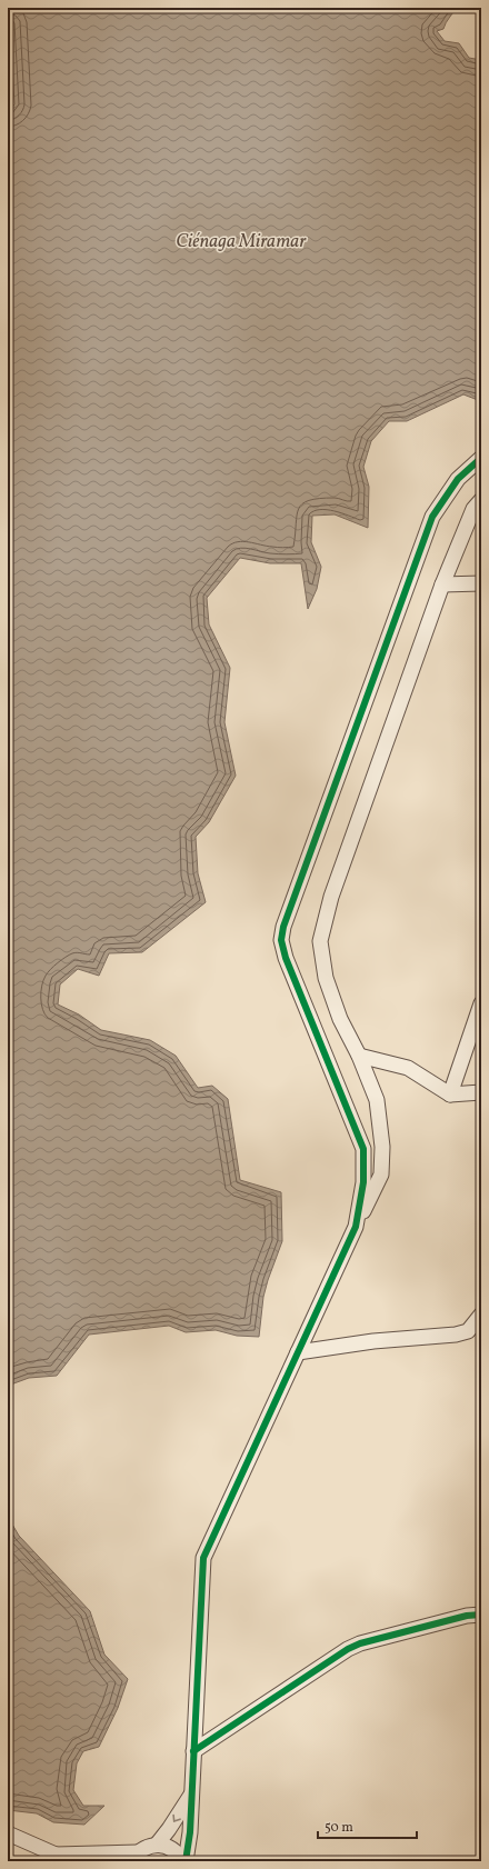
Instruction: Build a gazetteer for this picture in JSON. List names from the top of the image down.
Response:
{
  "water": ["Ciénaga Miramar"],
  "scale_bar": "50 m"
}
